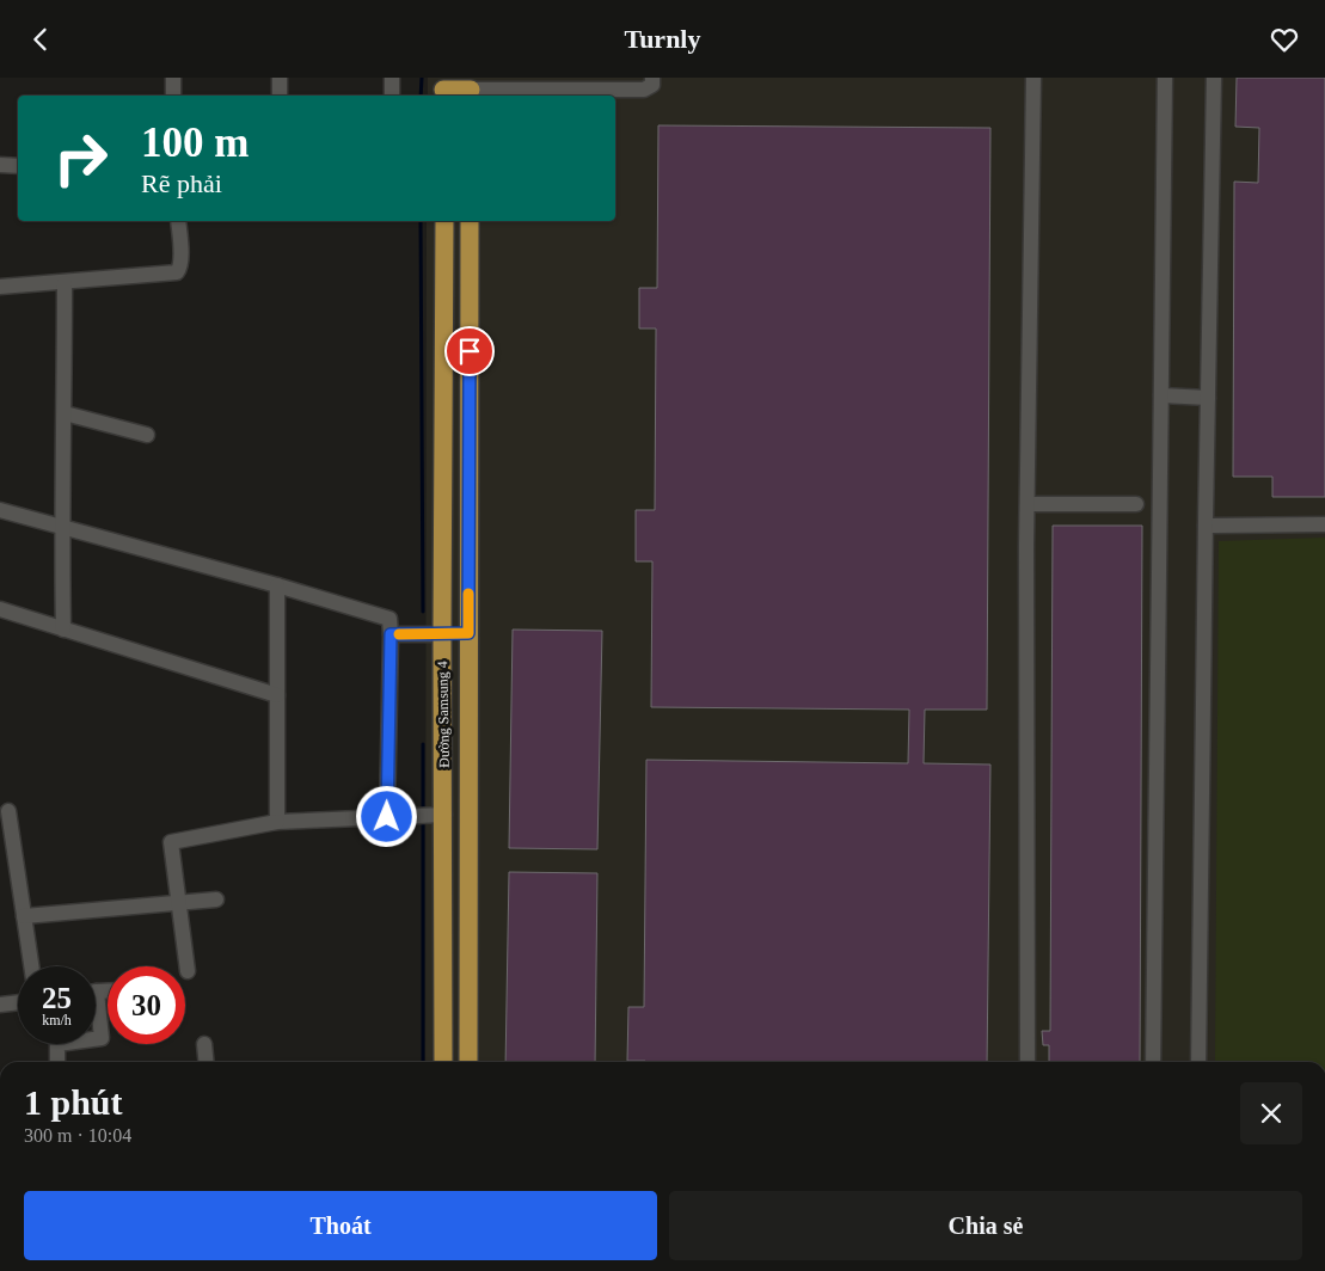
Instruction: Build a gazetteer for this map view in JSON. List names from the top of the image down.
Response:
{
  "streets": {
    "main road": ["Đường Samsung 4"]
  },
  "page": {
    "header": "Turnly",
    "turn": ["100 m", "Rẽ phải"],
    "speed": "25 km/h",
    "limit": "30",
    "heading": ["1 phút", "300 m · 10:04"],
    "buttons": ["Thoát", "Chia sẻ"]
  }
}
